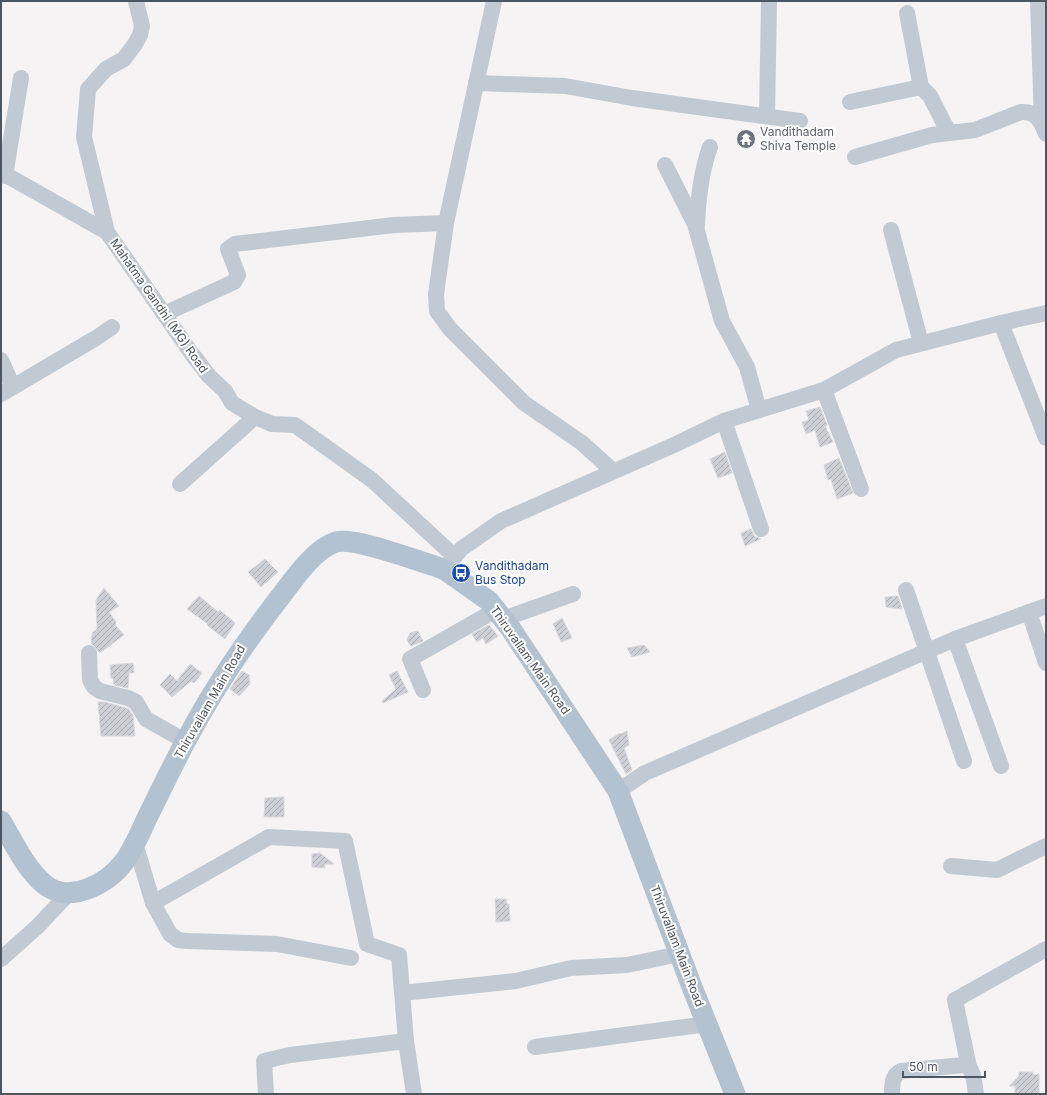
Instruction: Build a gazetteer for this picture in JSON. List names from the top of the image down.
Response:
{
  "streets": {
    "main road": ["Thiruvallam Main Road"],
    "street": ["Mahatma Gandhi (MG) Road"]
  },
  "crossings": [
    ["Mahatma Gandhi (MG) Road", "Thiruvallam Main Road"]
  ],
  "places": {
    "temple": ["Vandithadam Shiva Temple"],
    "bus stop": ["Vandithadam Bus Stop"]
  },
  "scale_bar": "50 m"
}
